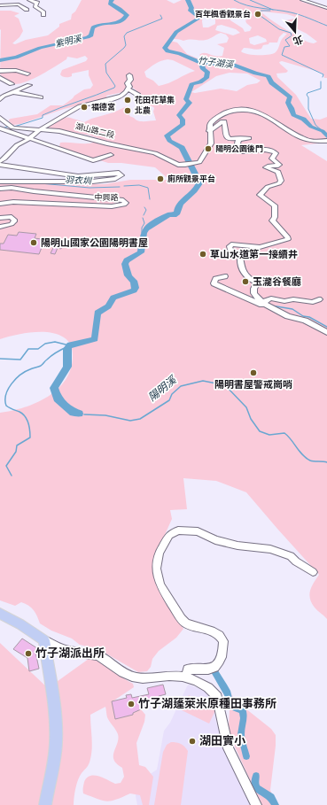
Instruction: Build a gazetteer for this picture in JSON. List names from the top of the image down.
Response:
{
  "streets": {
    "street": ["湖山路二段", "中興路"]
  },
  "water": [
    "紫明溪",
    "竹子湖溪",
    "羽衣圳",
    "陽明溪"
  ],
  "places": [
    "百年楓香觀景台",
    "花田花草集",
    "福德宮",
    "北農",
    "陽明公園後門",
    "廁所觀景平台",
    "陽明山國家公園陽明書屋",
    "草山水道第一接續井",
    "玉瀧谷餐廳",
    "陽明書屋警戒崗哨",
    "竹子湖派出所",
    "竹子湖蓬萊米原種田事務所",
    "湖田實小"
  ],
  "north": "bottom"
}
